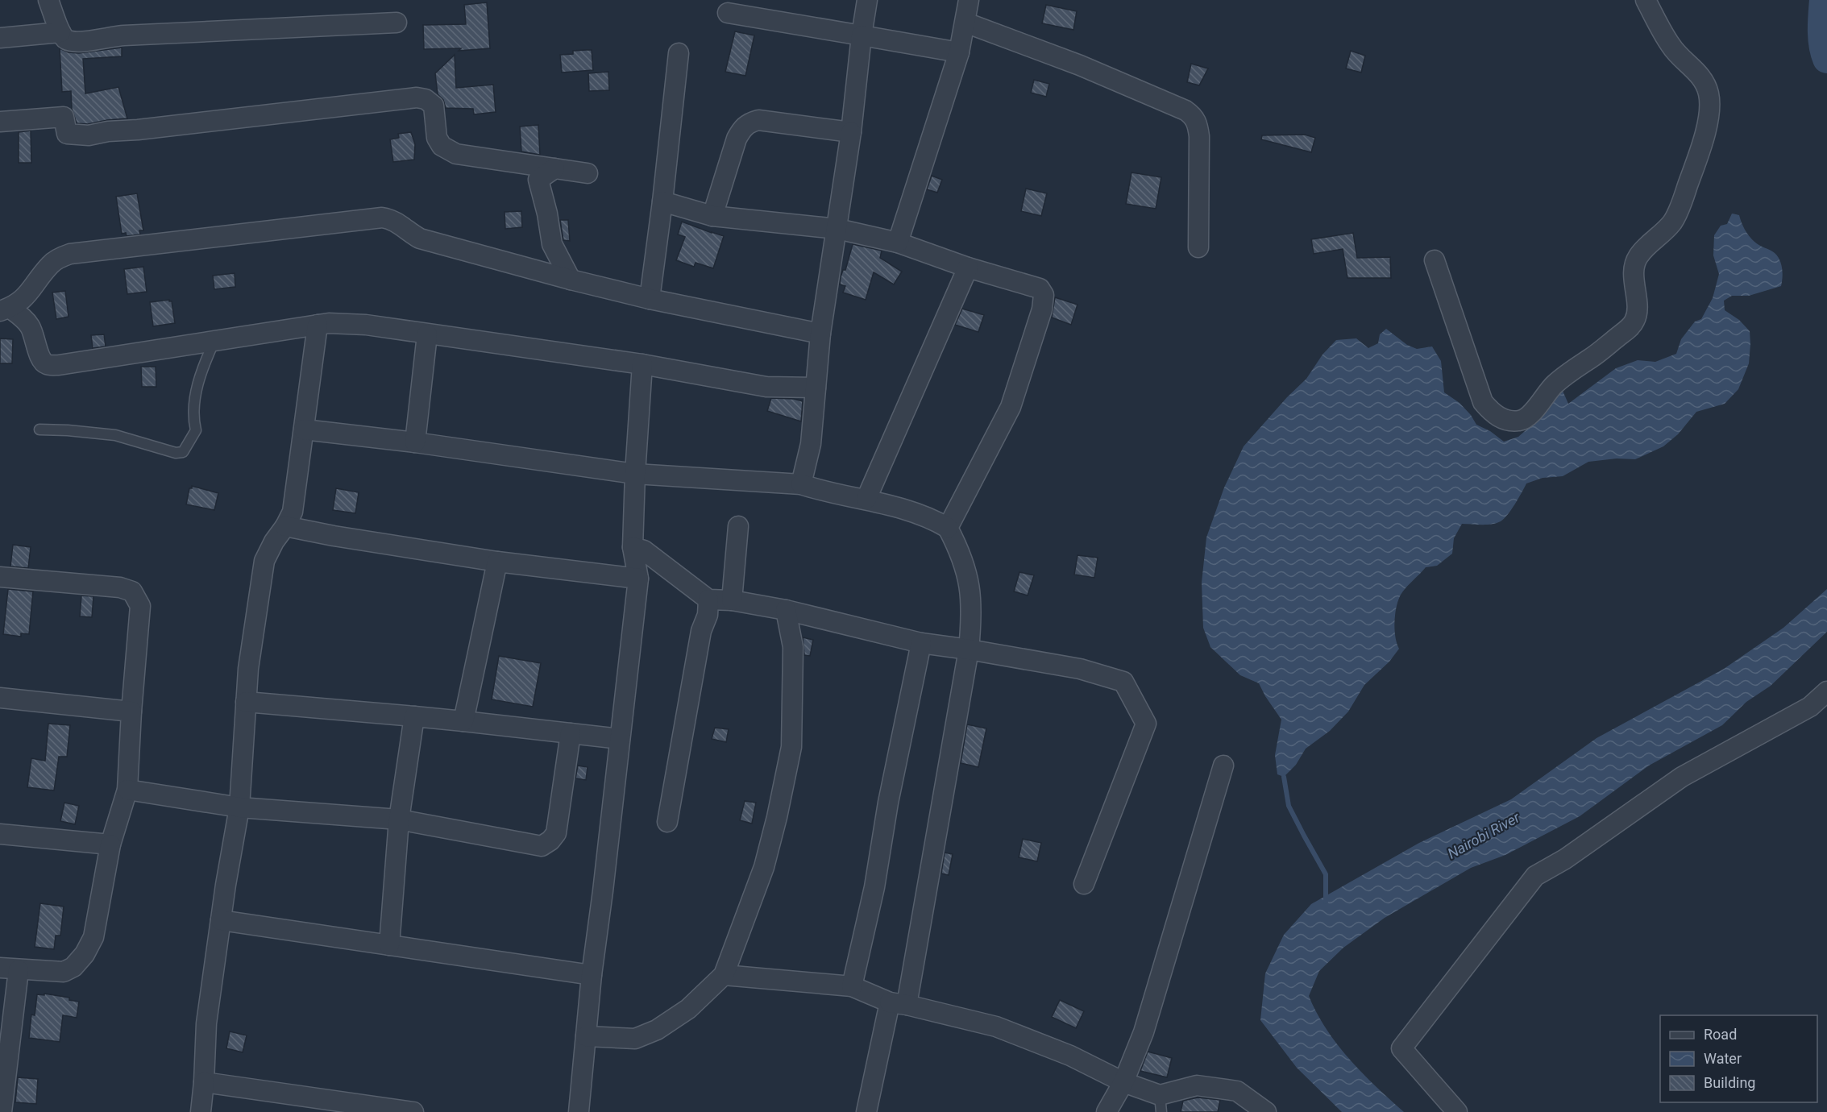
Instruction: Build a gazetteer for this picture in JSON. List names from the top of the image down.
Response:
{
  "water": ["Nairobi River"],
  "legend": ["Road", "Water", "Building"]
}
